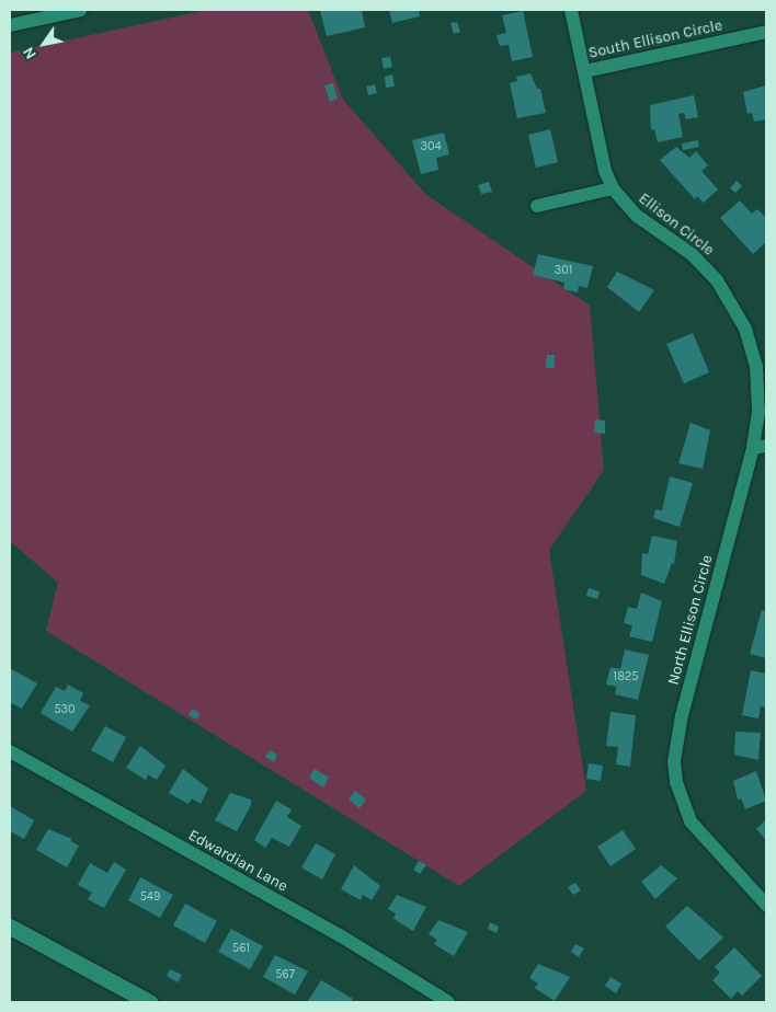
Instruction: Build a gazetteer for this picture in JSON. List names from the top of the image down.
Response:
{
  "streets": {
    "street": [
      "South Ellison Circle",
      "Ellison Circle",
      "North Ellison Circle",
      "Edwardian Lane"
    ]
  },
  "crossings": [
    ["South Ellison Circle", "Ellison Circle"],
    ["Ellison Circle", "North Ellison Circle"]
  ],
  "house_numbers": [
    "304",
    "301",
    "1825",
    "530",
    "549",
    "561",
    "567"
  ],
  "north": "bottom left"
}
